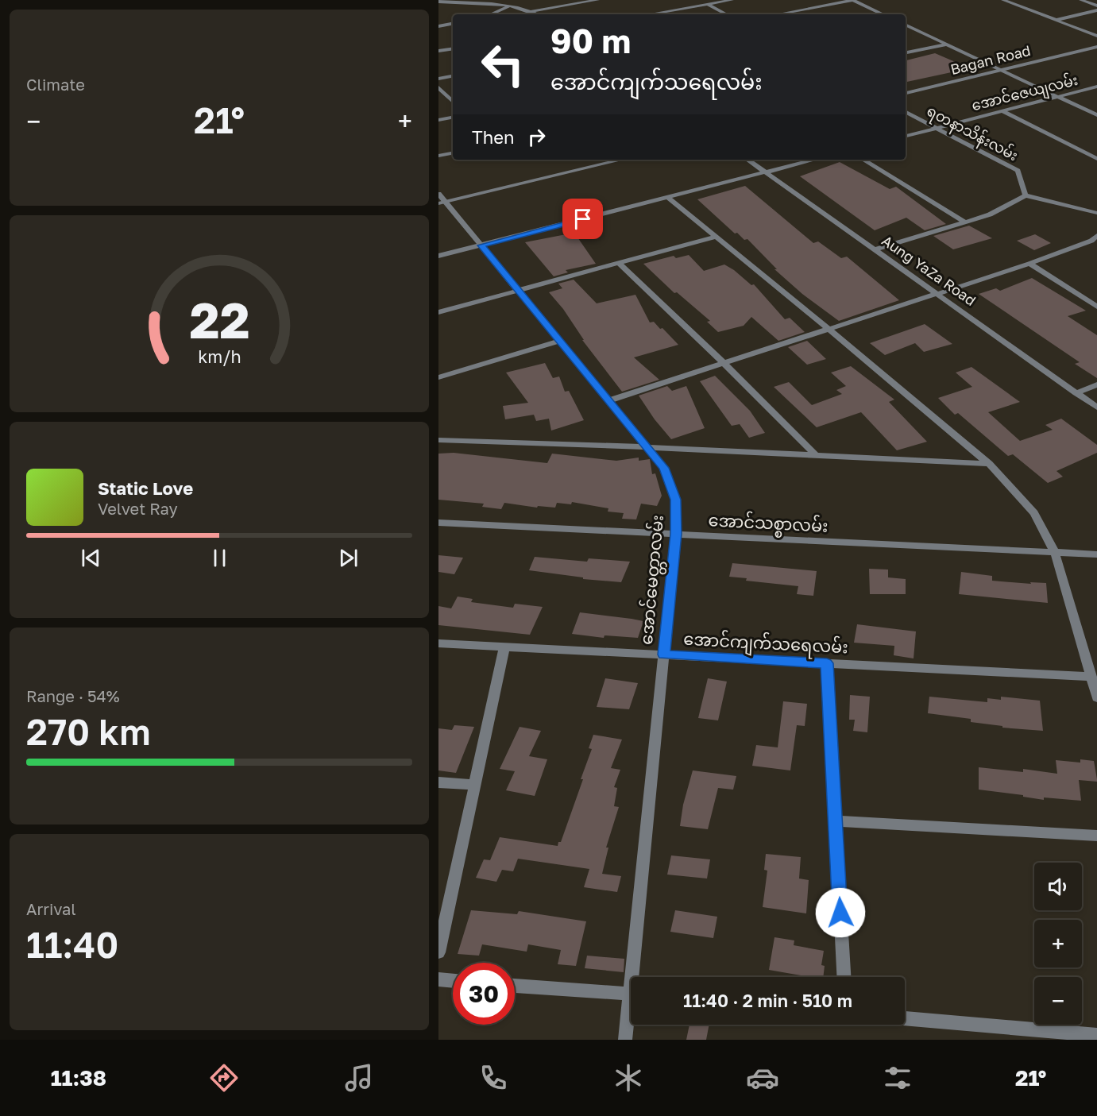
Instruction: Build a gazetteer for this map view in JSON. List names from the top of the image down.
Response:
{
  "streets": {
    "street": [
      "Bagan Road",
      "အောင်ဇေယျလမ်း",
      "ရတနာသိန်းလမ်း",
      "Aung YaZa Road",
      "အောင်သစ္စာလမ်း",
      "အောင်မေတ္တာလမ်း",
      "အောင်ကျက်သရေလမ်း"
    ]
  },
  "crossings": [
    ["အောင်ဇေယျလမ်း", "ရတနာသိန်းလမ်း"],
    ["အောင်သစ္စာလမ်း", "အောင်မေတ္တာလမ်း"],
    ["အောင်မေတ္တာလမ်း", "အောင်ကျက်သရေလမ်း"]
  ],
  "page": {
    "tile": [
      "Climate",
      ["Range · 54%", "270 km"],
      ["Arrival", "11:40"]
    ],
    "turn": ["90 m", "အောင်ကျက်သရေလမ်း"],
    "heat": ["−", "21°", "+"],
    "then": "Then",
    "song": ["Static Love", "Velvet Ray"],
    "map_buttons": ["+", "−"],
    "limit": "30",
    "trip": "11:40 · 2 min · 510 m",
    "tabs": ["11:38", "21°"],
    "gauge": ["22", "km/h"]
  }
}
